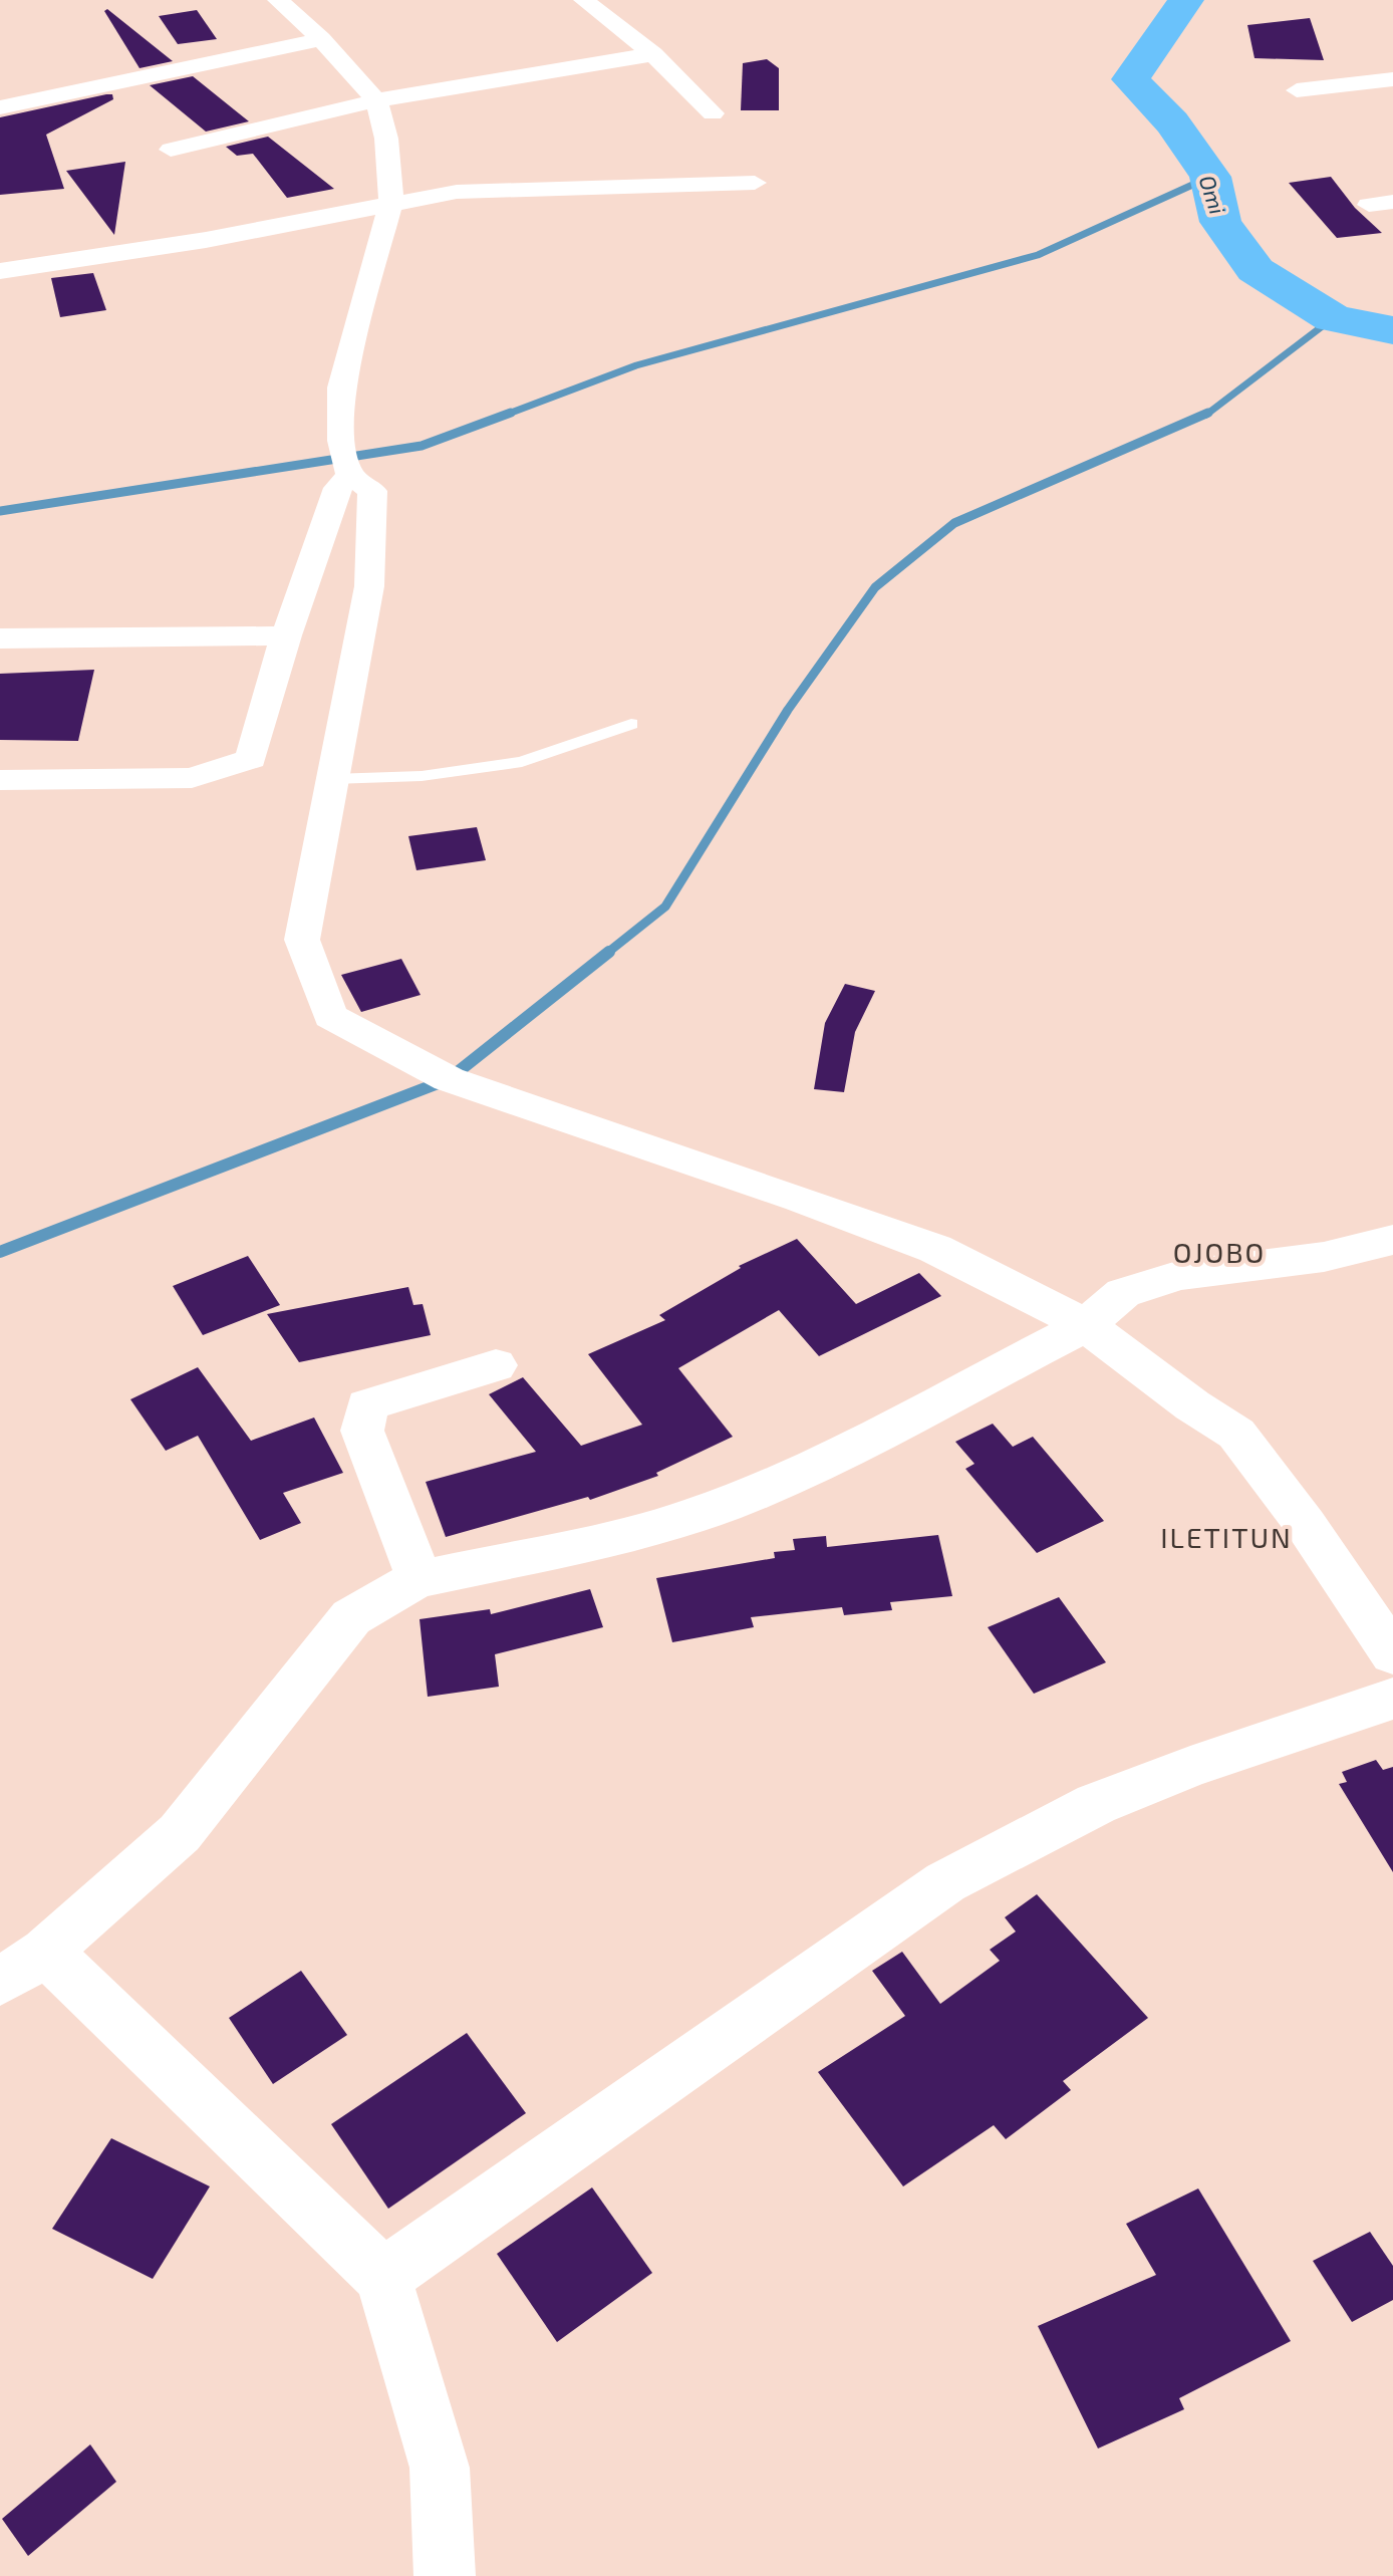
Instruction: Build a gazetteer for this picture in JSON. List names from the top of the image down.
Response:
{
  "districts": ["OJOBO", "ILETITUN"],
  "water": ["Omi"]
}
